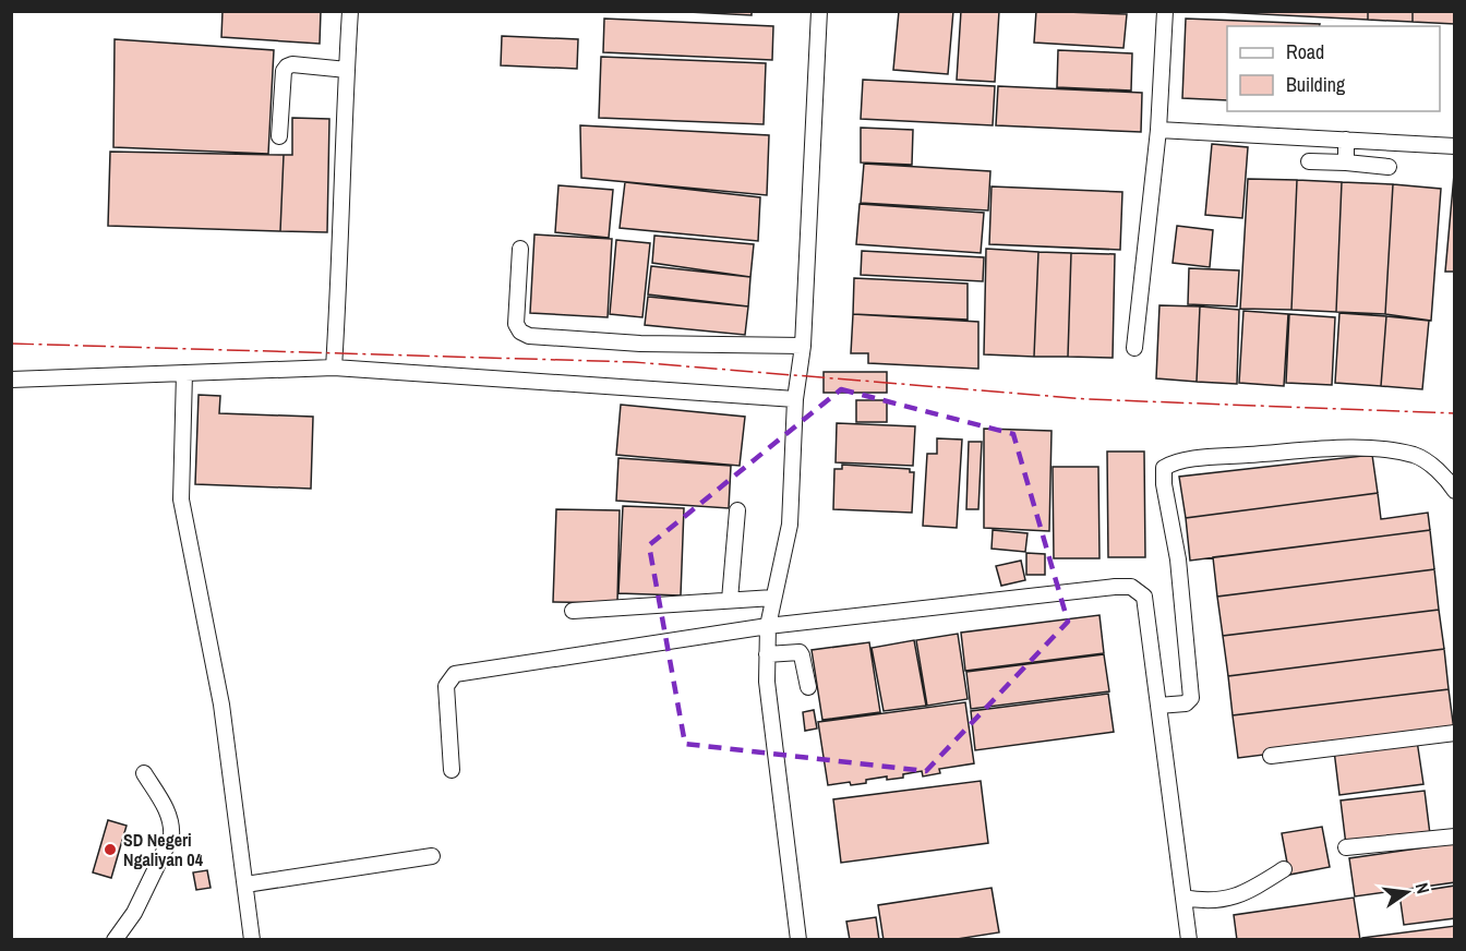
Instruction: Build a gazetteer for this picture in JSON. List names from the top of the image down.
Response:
{
  "places": ["SD Negeri Ngaliyan 04"],
  "legend": ["Road", "Building"],
  "north": "right"
}
